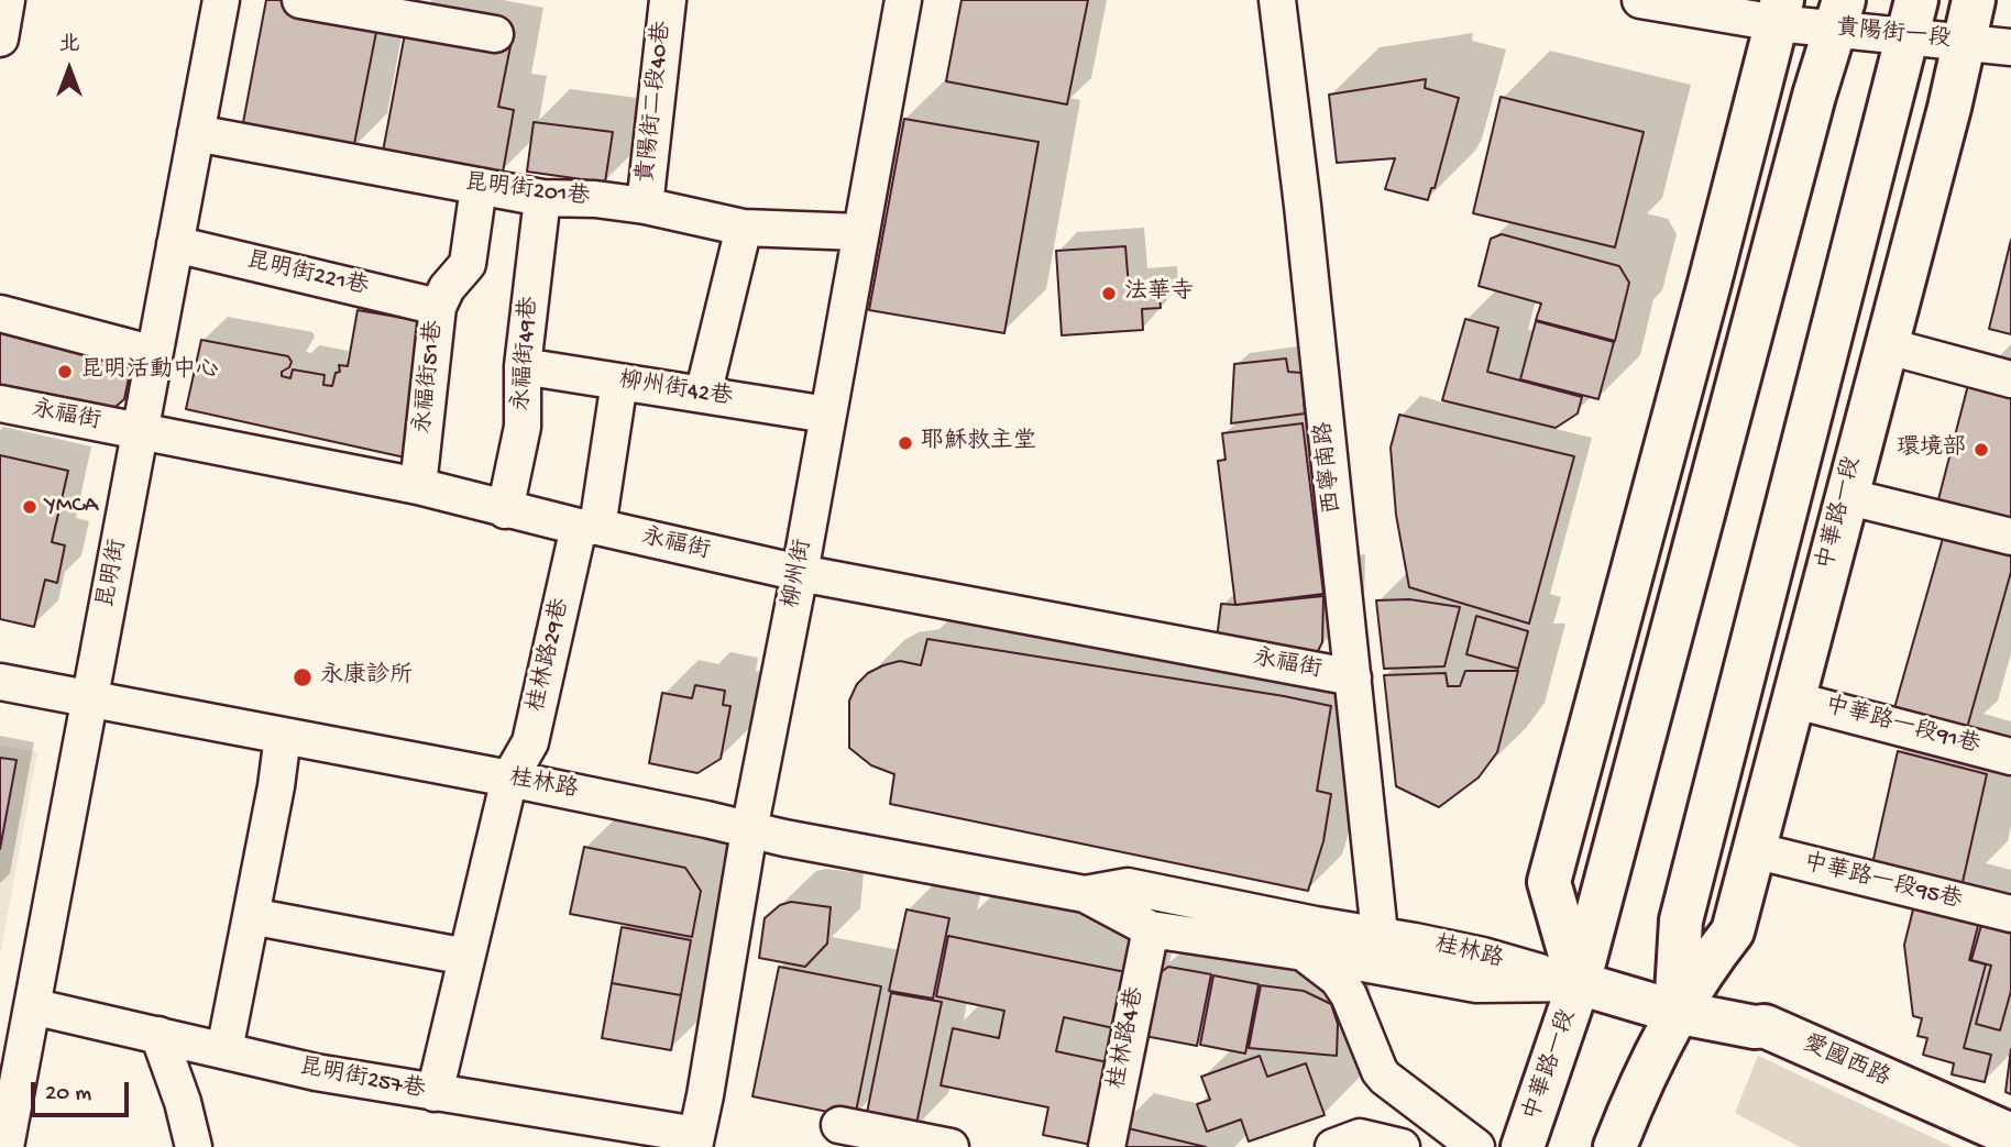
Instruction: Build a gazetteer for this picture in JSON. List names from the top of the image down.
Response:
{
  "streets": {
    "main road": ["中華路一段", "愛國西路"],
    "street": [
      "貴陽街一段",
      "貴陽街二段40巷",
      "昆明街201巷",
      "昆明街221巷",
      "永福街49巷",
      "永福街51巷",
      "柳州街42巷",
      "永福街",
      "西寧南路",
      "昆明街",
      "柳州街",
      "桂林路29巷",
      "中華路一段91巷",
      "桂林路",
      "中華路一段95巷",
      "桂林路4巷",
      "昆明街257巷"
    ]
  },
  "crossings": [
    ["貴陽街一段", "中華路一段"],
    ["貴陽街二段40巷", "昆明街201巷"],
    ["昆明街201巷", "永福街49巷"],
    ["昆明街201巷", "永福街51巷"],
    ["昆明街201巷", "昆明街"],
    ["昆明街201巷", "柳州街"],
    ["昆明街221巷", "永福街51巷"],
    ["昆明街221巷", "昆明街"],
    ["永福街49巷", "柳州街42巷"],
    ["永福街49巷", "永福街"],
    ["永福街51巷", "永福街"],
    ["柳州街42巷", "柳州街"],
    ["柳州街42巷", "桂林路29巷"],
    ["永福街", "西寧南路"],
    ["永福街", "昆明街"],
    ["永福街", "柳州街"],
    ["永福街", "桂林路29巷"],
    ["西寧南路", "桂林路"],
    ["中華路一段", "中華路一段91巷"],
    ["中華路一段", "桂林路"],
    ["中華路一段", "中華路一段95巷"],
    ["中華路一段", "愛國西路"],
    ["昆明街", "桂林路"],
    ["昆明街", "昆明街257巷"],
    ["柳州街", "桂林路"],
    ["柳州街", "昆明街257巷"],
    ["桂林路29巷", "桂林路"],
    ["桂林路29巷", "昆明街257巷"],
    ["桂林路", "桂林路4巷"],
    ["桂林路", "愛國西路"]
  ],
  "places": [
    "法華寺",
    "昆明活動中心",
    "耶穌救主堂",
    "環境部",
    "YMCA",
    "永康診所"
  ],
  "scale_bar": "20 m",
  "north": "top"
}
